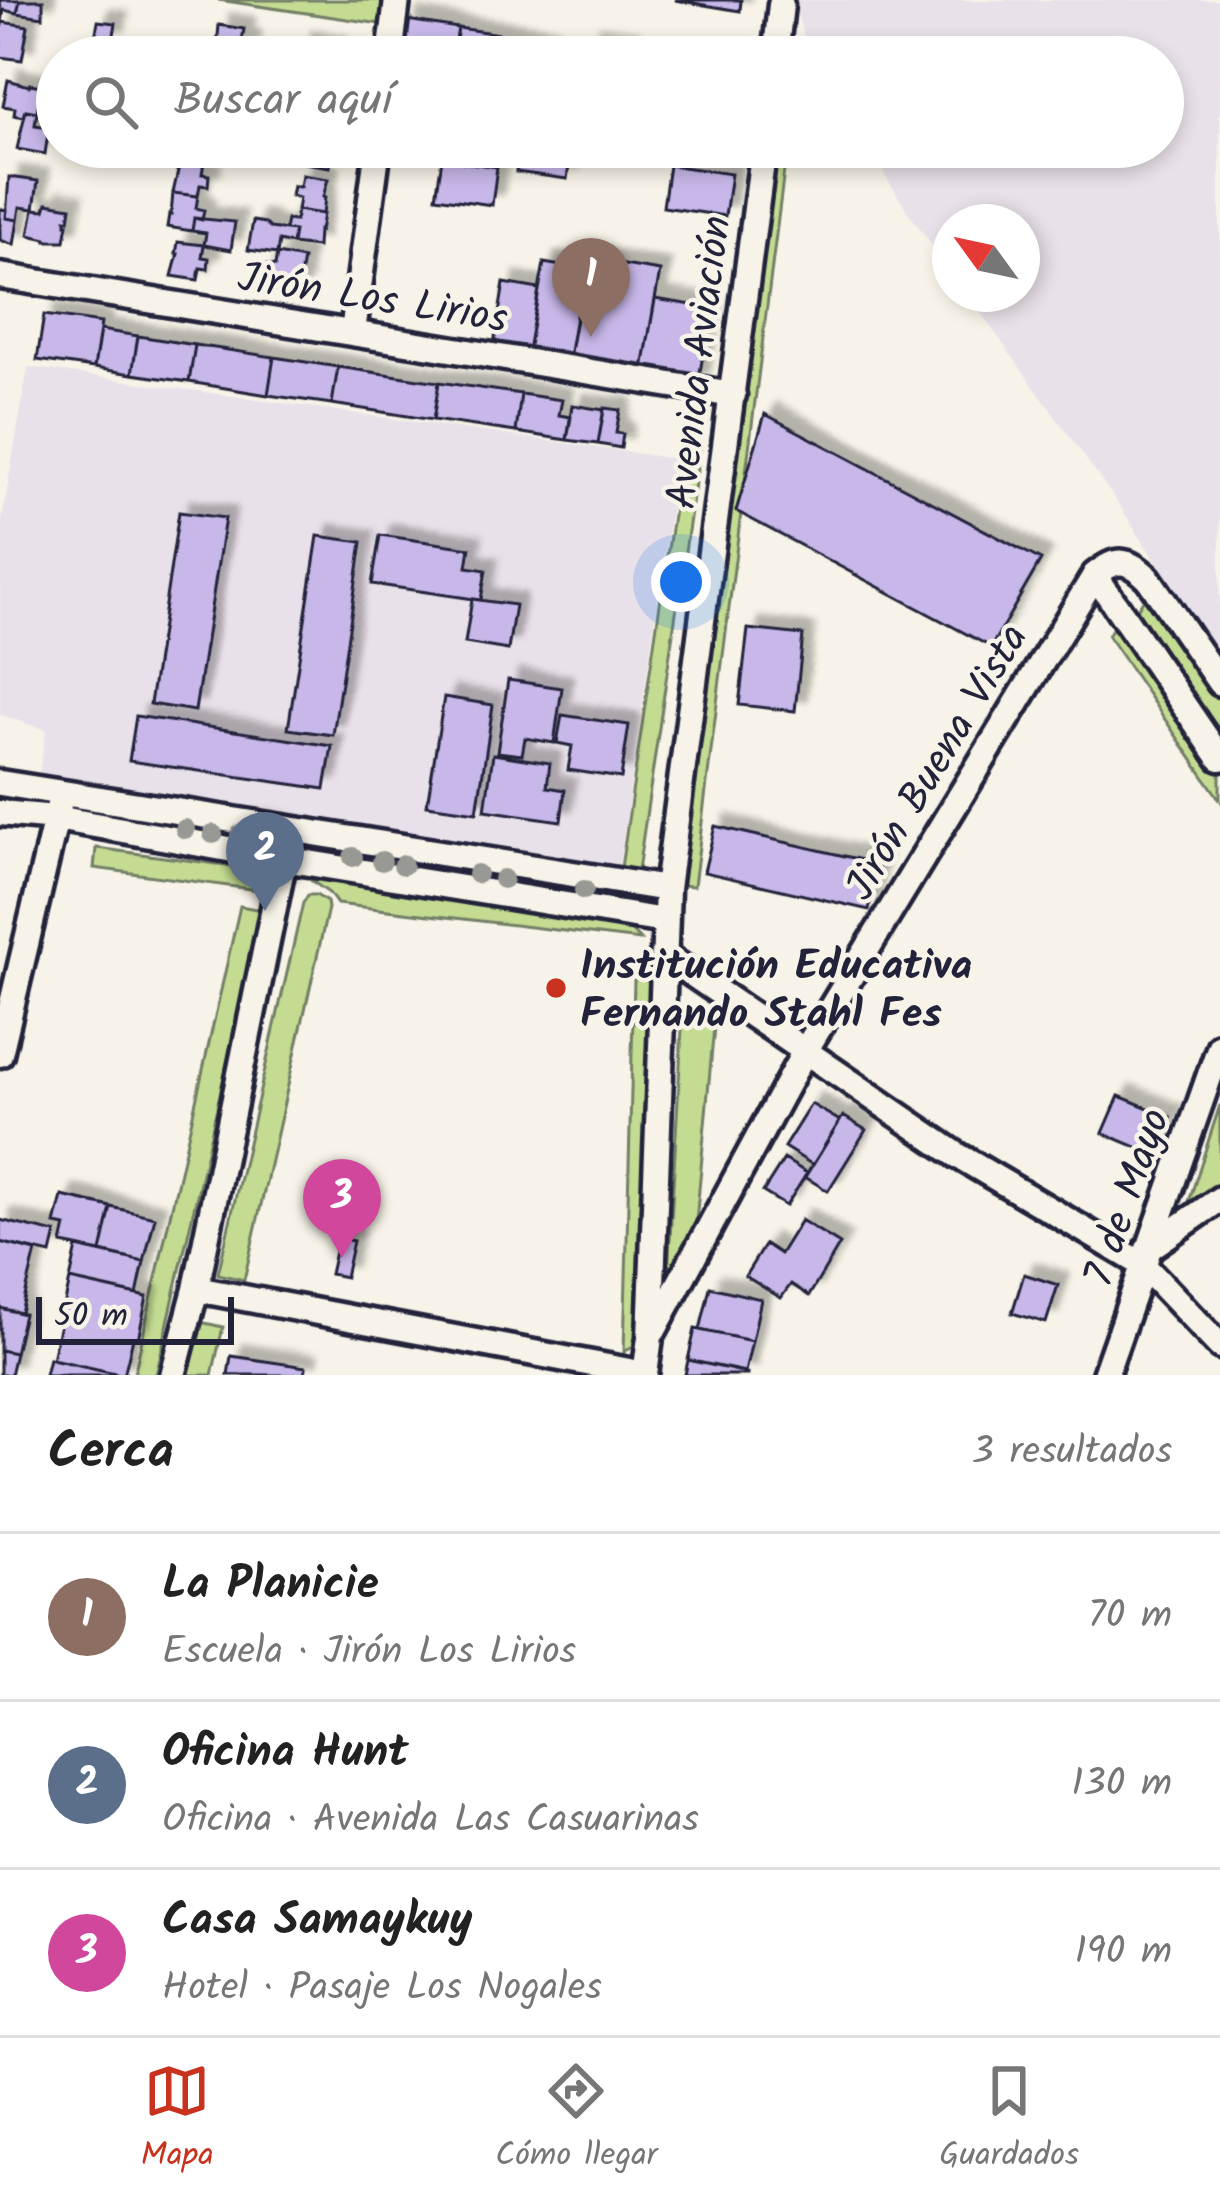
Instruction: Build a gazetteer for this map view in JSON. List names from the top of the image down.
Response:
{
  "streets": {
    "street": [
      "Jirón Los Lirios",
      "Avenida Aviación",
      "Jirón Buena Vista",
      "7 de Mayo"
    ]
  },
  "crossings": [
    ["Jirón Los Lirios", "Avenida Aviación"],
    ["Avenida Aviación", "Jirón Buena Vista"]
  ],
  "places": ["Institución Educativa Fernando Stahl Fes"],
  "scale_bar": "50 m",
  "north": "top left",
  "page": {
    "search": "Buscar aquí",
    "pins": ["1", "2", "3"],
    "scale": "50 m",
    "heading": ["Cerca", "3 resultados"],
    "list": [
      {
        "mark": "1",
        "name": "La Planicie",
        "note": "Escuela · Jirón Los Lirios",
        "value": "70 m"
      },
      {
        "mark": "2",
        "name": "Oficina Hunt",
        "note": "Oficina · Avenida Las Casuarinas",
        "value": "130 m"
      },
      {
        "mark": "3",
        "name": "Casa Samaykuy",
        "note": "Hotel · Pasaje Los Nogales",
        "value": "190 m"
      }
    ],
    "nav": ["Mapa", "Cómo llegar", "Guardados"]
  }
}
